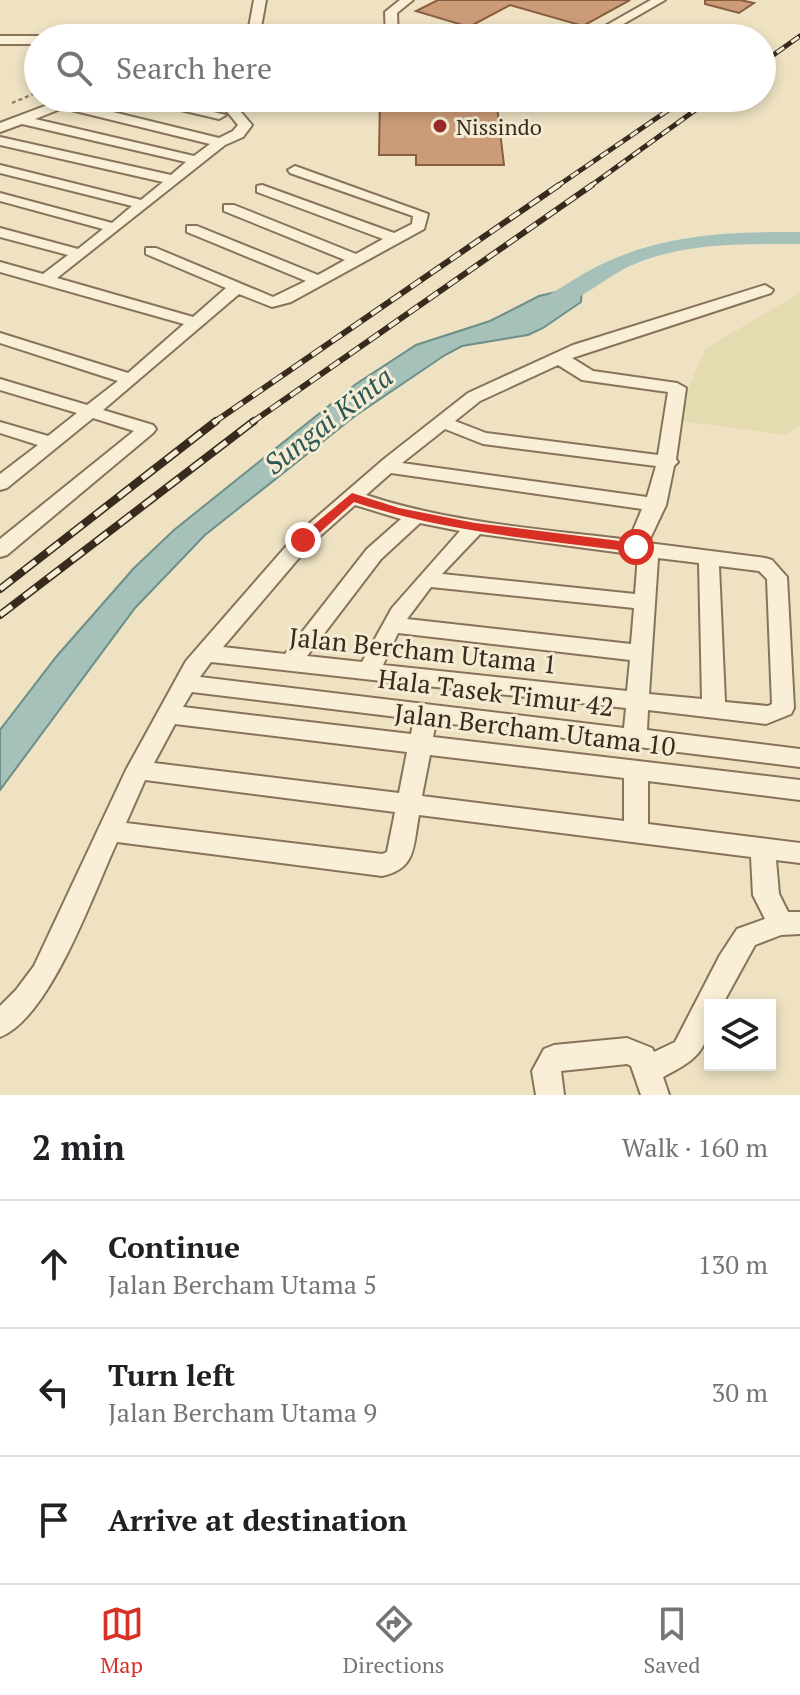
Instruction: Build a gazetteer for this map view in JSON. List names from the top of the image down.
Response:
{
  "streets": {
    "street": ["Jalan Bercham Utama 1", "Hala Tasek Timur 42", "Jalan Bercham Utama 10"]
  },
  "water": ["Sungai Kinta"],
  "places": ["Nissindo"],
  "page": {
    "search": "Search here",
    "heading": ["2 min", "Walk · 160 m"],
    "list": [
      ["Continue", "Jalan Bercham Utama 5", "130 m"],
      ["Turn left", "Jalan Bercham Utama 9", "30 m"],
      "Arrive at destination"
    ],
    "nav": ["Map", "Directions", "Saved"]
  }
}
